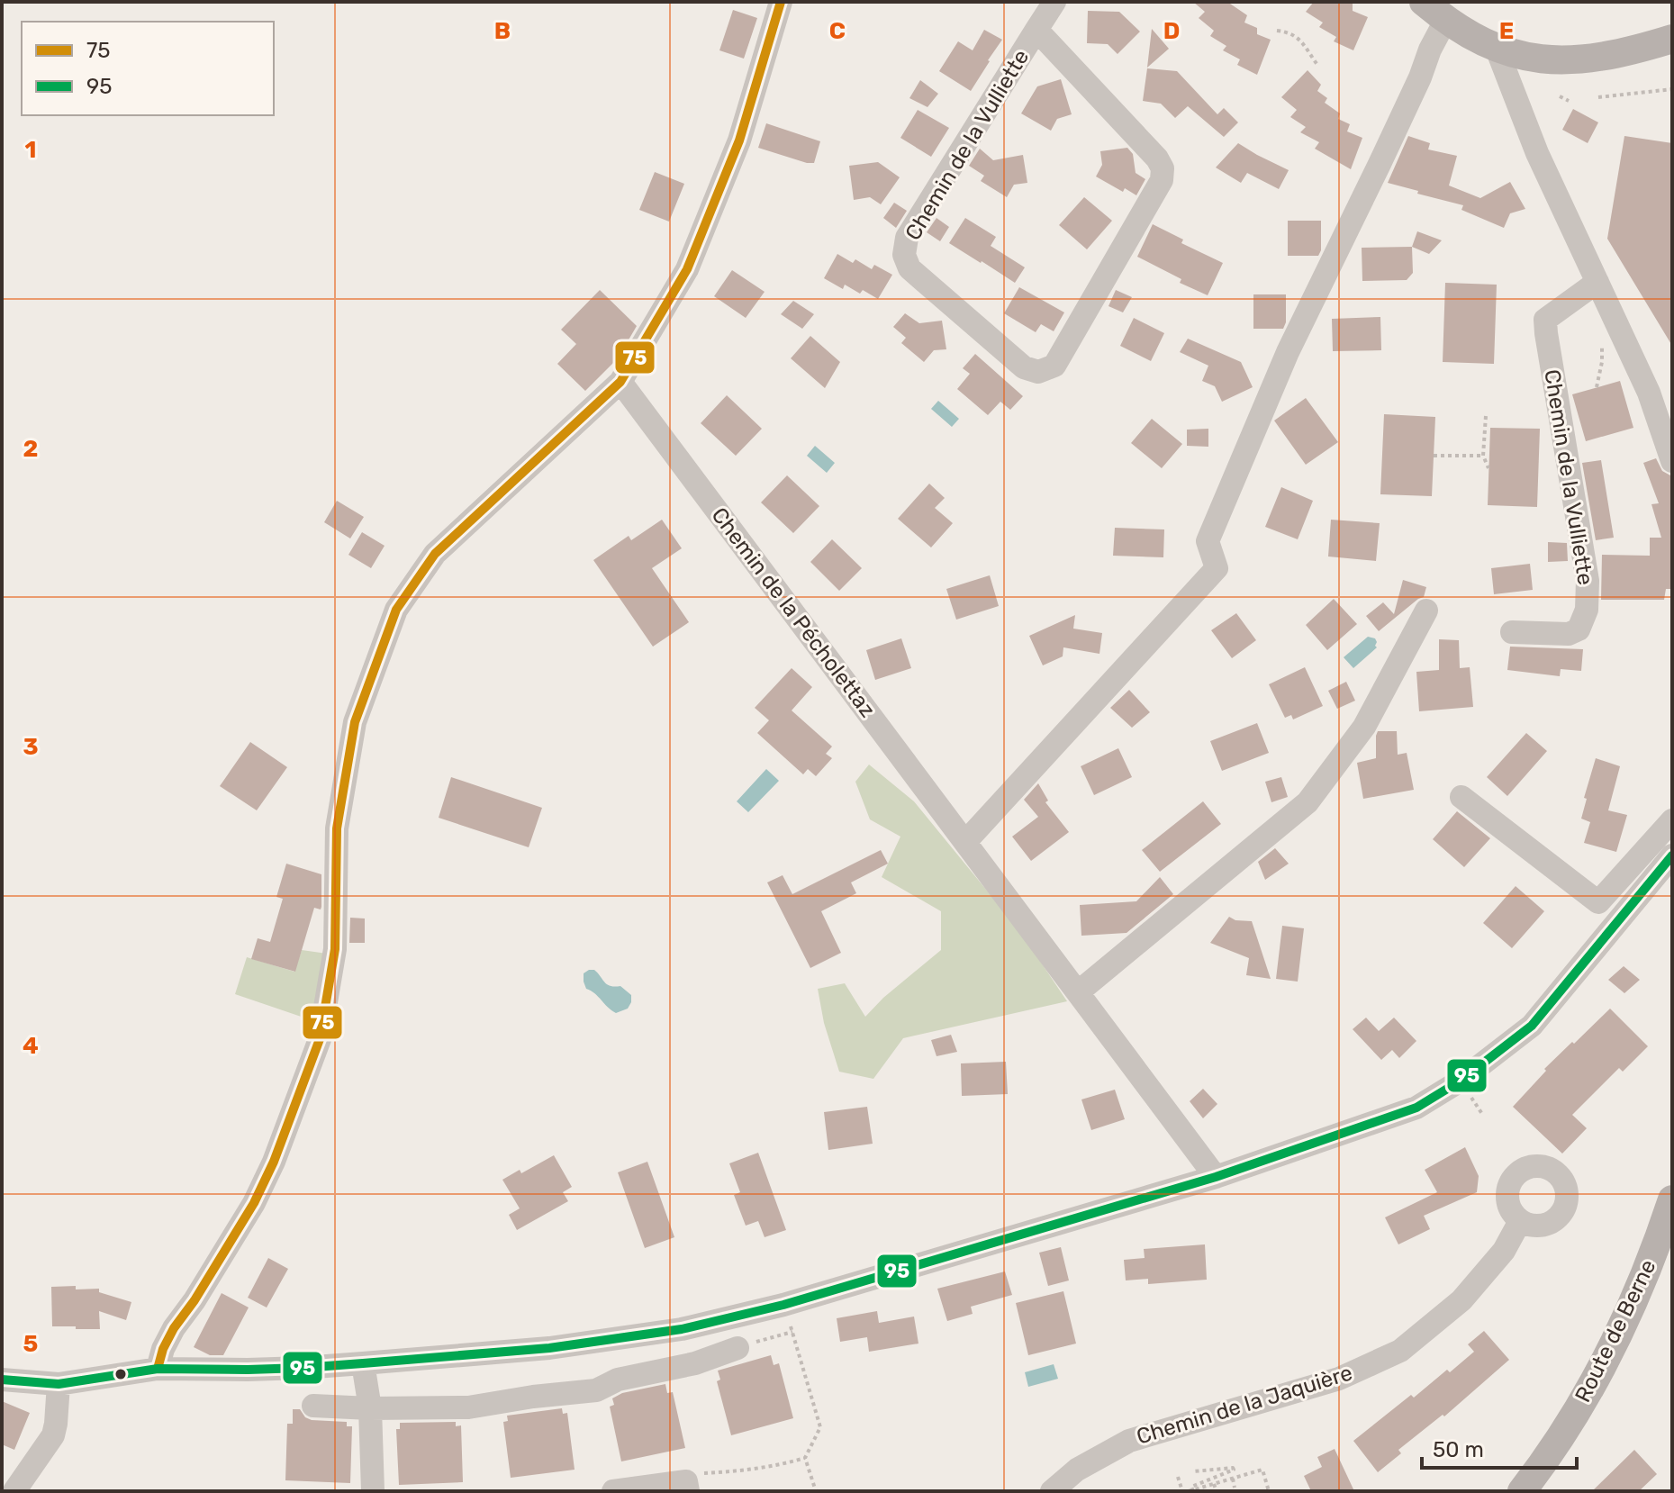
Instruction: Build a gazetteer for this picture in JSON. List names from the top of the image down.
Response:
{
  "streets": {
    "main road": ["Route de Berne"],
    "street": ["Chemin de la Vulliette", "Chemin de la Pécholettaz", "Chemin de la Jaquière"]
  },
  "lines": ["transit line 75", "transit line 95"],
  "legend": ["75", "95"],
  "scale_bar": "50 m",
  "grid": {
    "columns": [
      "B",
      "C",
      "D",
      "E"
    ],
    "rows": [
      "1",
      "2",
      "3",
      "4",
      "5"
    ]
  }
}
